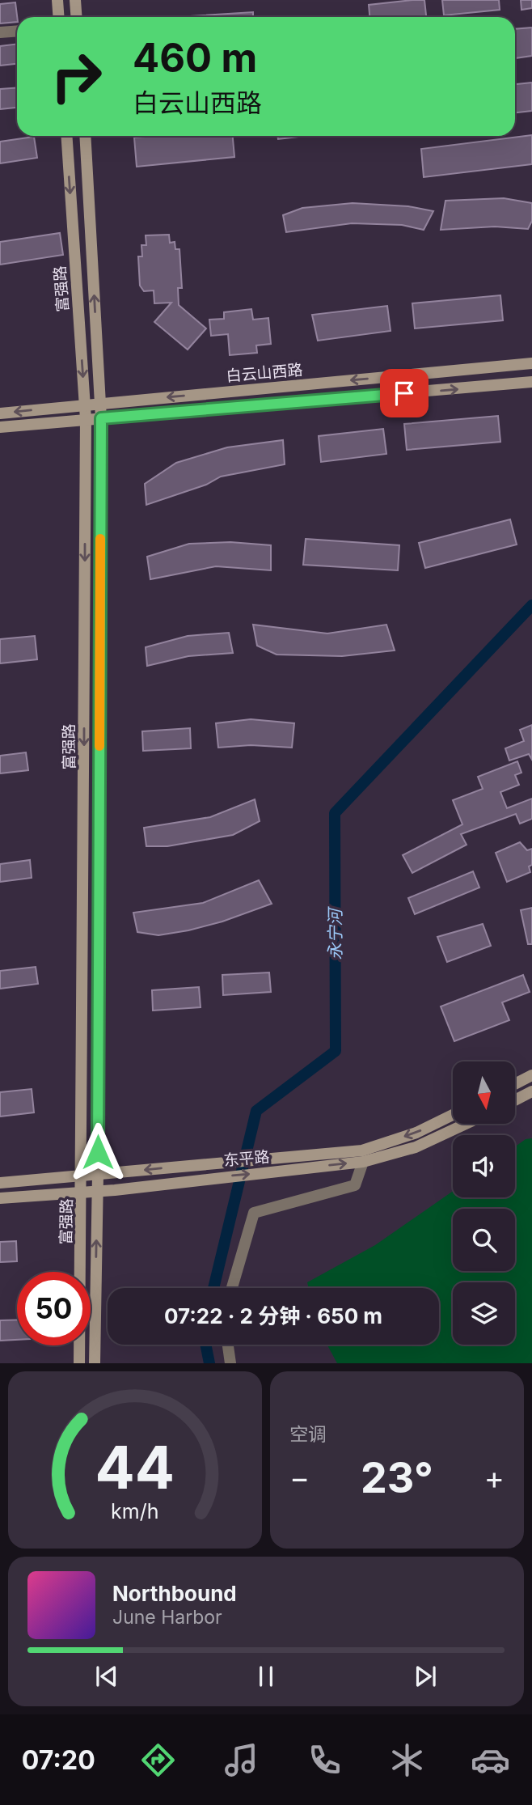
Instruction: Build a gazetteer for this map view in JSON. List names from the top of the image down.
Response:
{
  "streets": {
    "main road": ["富强路", "白云山西路", "东平路"]
  },
  "crossings": [
    ["富强路", "白云山西路"],
    ["富强路", "东平路"]
  ],
  "water": ["永宁河"],
  "north": "bottom",
  "page": {
    "turn": ["460 m", "白云山西路"],
    "limit": "50",
    "trip": "07:22 · 2 分钟 · 650 m",
    "tile": "空调",
    "heat": ["−", "23°", "+"],
    "song": ["Northbound", "June Harbor"],
    "tabs": "07:20",
    "gauge": ["44", "km/h"]
  }
}
